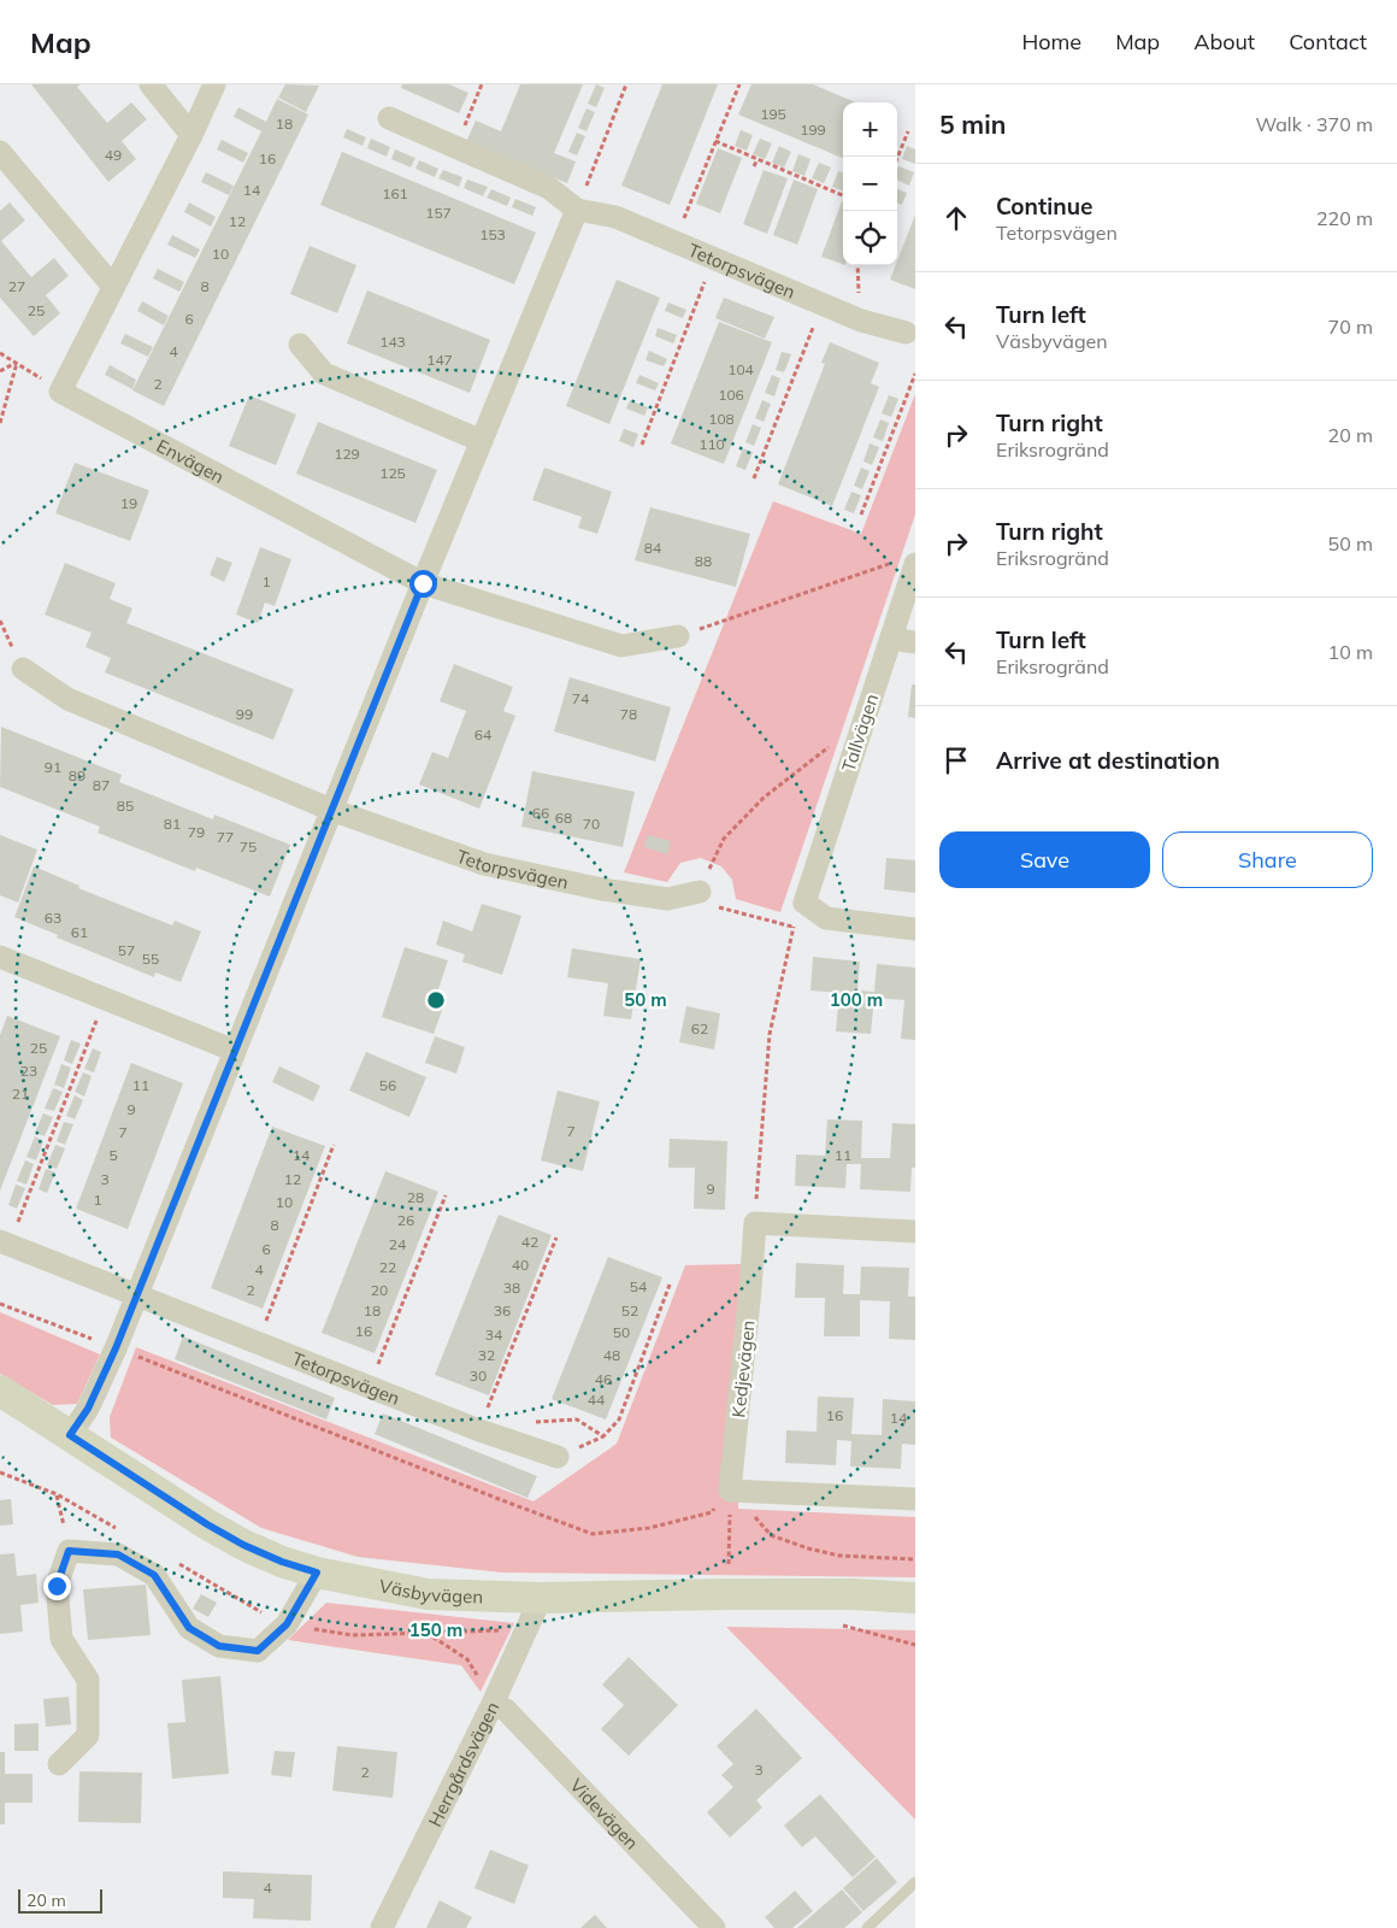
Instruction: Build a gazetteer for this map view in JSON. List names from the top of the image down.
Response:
{
  "streets": {
    "street": [
      "Tetorpsvägen",
      "Envägen",
      "Tallvägen",
      "Kedjevägen",
      "Väsbyvägen",
      "Herrgårdsvägen",
      "Videvägen"
    ]
  },
  "crossings": [
    ["Väsbyvägen", "Herrgårdsvägen"],
    ["Herrgårdsvägen", "Videvägen"]
  ],
  "house_numbers": [
    "195",
    "18",
    "199",
    "49",
    "16",
    "14",
    "161",
    "157",
    "12",
    "153",
    "10",
    "27",
    "8",
    "25",
    "6",
    "143",
    "4",
    "147",
    "104",
    "2",
    "106",
    "108",
    "110",
    "129",
    "125",
    "19",
    "84",
    "88",
    "1",
    "74",
    "99",
    "78",
    "64",
    "91",
    "89",
    "87",
    "85",
    "66",
    "68",
    "81",
    "70",
    "79",
    "77",
    "75",
    "63",
    "61",
    "57",
    "55",
    "62",
    "25",
    "23",
    "11",
    "56",
    "21",
    "9",
    "7",
    "7",
    "5",
    "14",
    "11",
    "3",
    "12",
    "9",
    "28",
    "1",
    "10",
    "26",
    "8",
    "42",
    "24",
    "6",
    "40",
    "22",
    "4",
    "54",
    "38",
    "2",
    "20",
    "18",
    "36",
    "52",
    "16",
    "50",
    "34",
    "32",
    "48",
    "30",
    "46",
    "44",
    "16",
    "14",
    "3",
    "2",
    "4"
  ],
  "scale_bar": "20 m",
  "page": {
    "header": "Map",
    "nav": [
      "Home",
      "Map",
      "About",
      "Contact"
    ],
    "heading": ["5 min", "Walk · 370 m"],
    "map_buttons": ["+", "−"],
    "list": [
      ["Continue", "Tetorpsvägen", "220 m"],
      ["Turn left", "Väsbyvägen", "70 m"],
      ["Turn right", "Eriksrogränd", "20 m"],
      ["Turn right", "Eriksrogränd", "50 m"],
      ["Turn left", "Eriksrogränd", "10 m"],
      "Arrive at destination"
    ],
    "buttons": ["Save", "Share"],
    "scale": "20 m"
  },
  "rings": ["50 m", "100 m", "150 m"]
}
